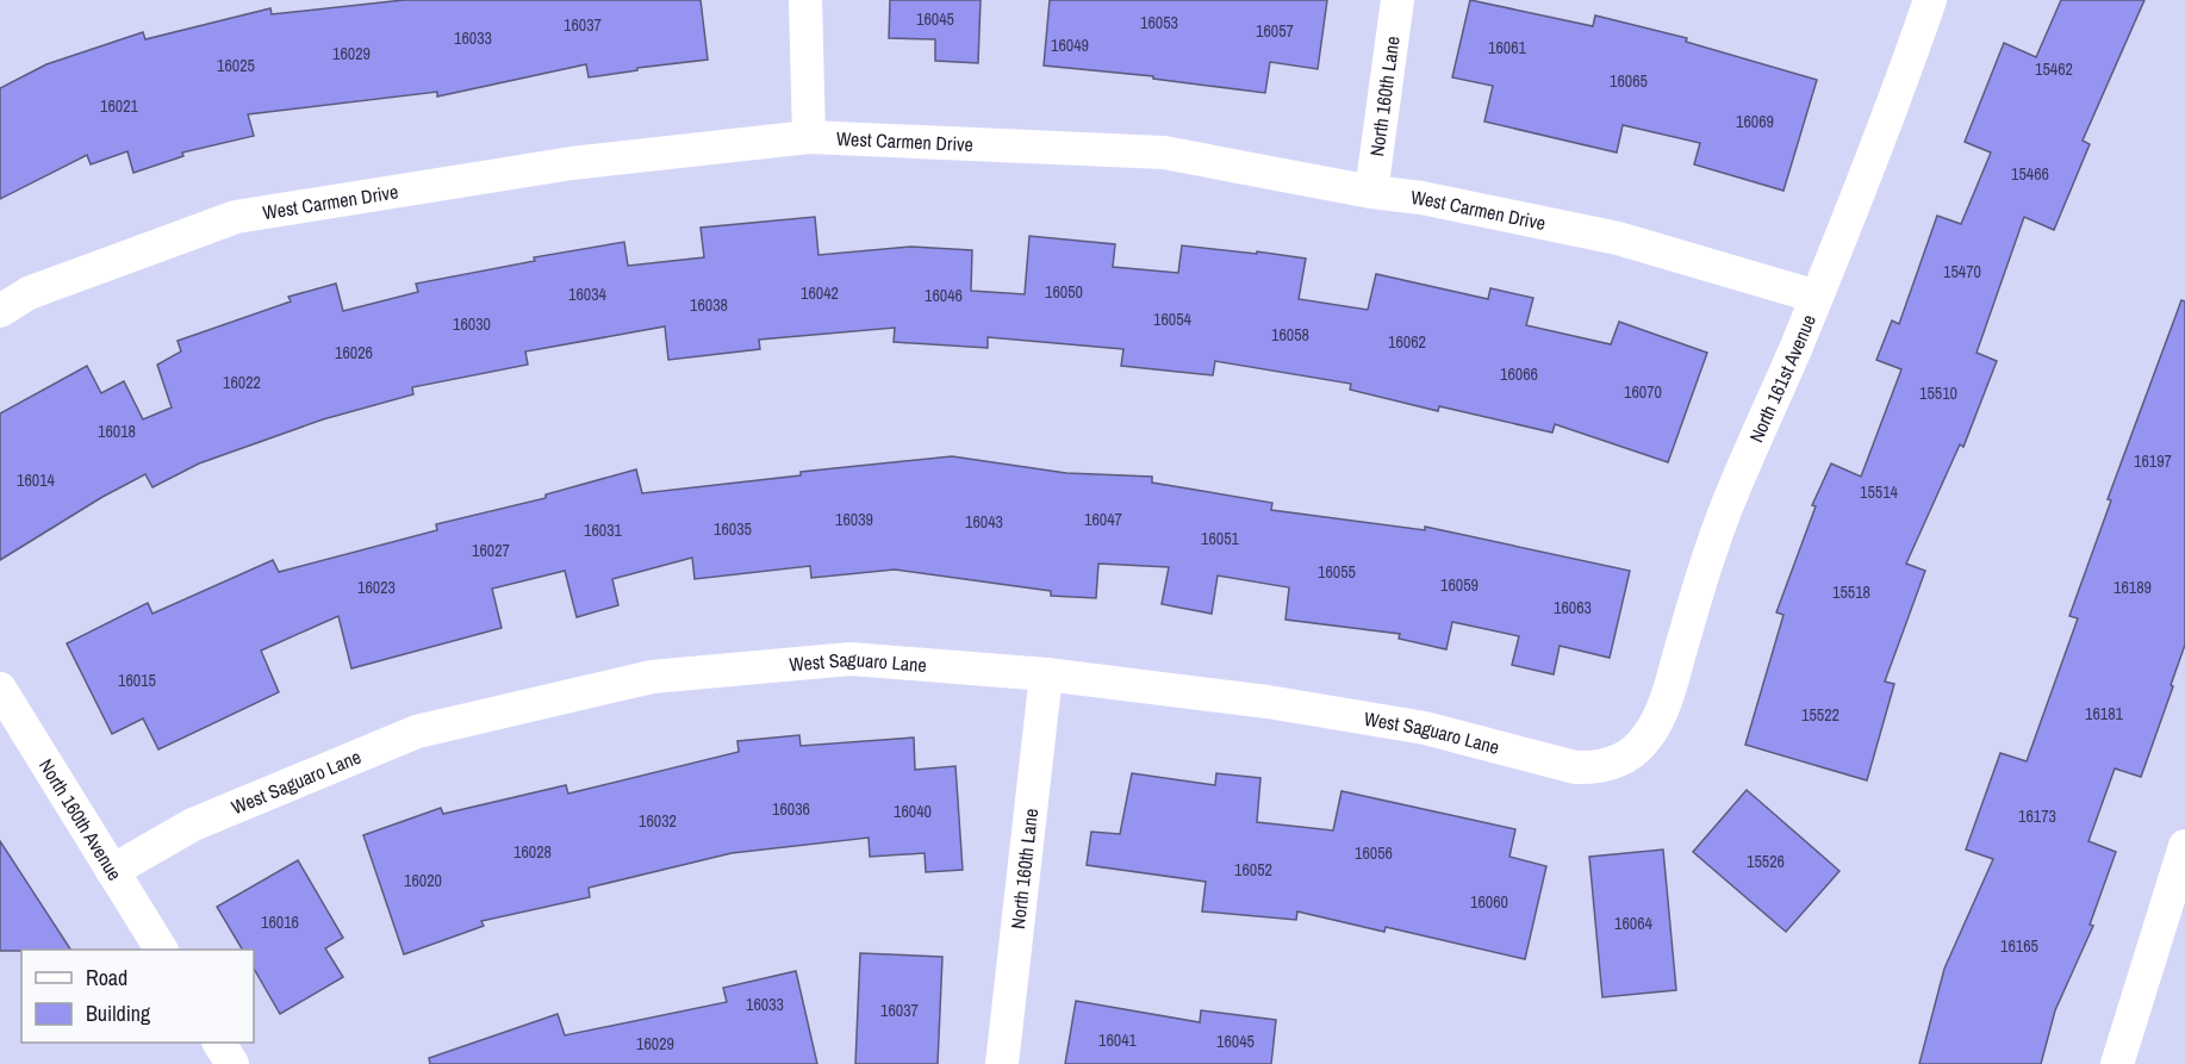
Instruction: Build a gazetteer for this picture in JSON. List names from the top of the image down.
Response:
{
  "streets": {
    "street": [
      "North 160th Lane",
      "West Carmen Drive",
      "North 161st Avenue",
      "West Saguaro Lane",
      "North 160th Avenue"
    ]
  },
  "crossings": [
    ["North 160th Lane", "West Carmen Drive"],
    ["North 160th Lane", "West Saguaro Lane"],
    ["West Carmen Drive", "North 161st Avenue"],
    ["North 161st Avenue", "West Saguaro Lane"],
    ["West Saguaro Lane", "North 160th Avenue"]
  ],
  "house_numbers": [
    "16045",
    "16053",
    "16037",
    "16057",
    "16033",
    "16049",
    "16061",
    "16029",
    "16025",
    "15462",
    "16065",
    "16021",
    "16069",
    "15466",
    "15470",
    "16050",
    "16042",
    "16034",
    "16046",
    "16038",
    "16054",
    "16030",
    "16058",
    "16062",
    "16026",
    "16066",
    "16022",
    "16070",
    "15510",
    "16018",
    "16197",
    "16014",
    "15514",
    "16039",
    "16047",
    "16043",
    "16035",
    "16031",
    "16051",
    "16027",
    "16055",
    "16059",
    "16023",
    "16189",
    "15518",
    "16063",
    "16015",
    "16181",
    "15522",
    "16036",
    "16040",
    "16173",
    "16032",
    "16028",
    "16056",
    "15526",
    "16052",
    "16020",
    "16060",
    "16016",
    "16064",
    "16165",
    "16033",
    "16037",
    "16041",
    "16045",
    "16029"
  ],
  "legend": ["Road", "Building"]
}
